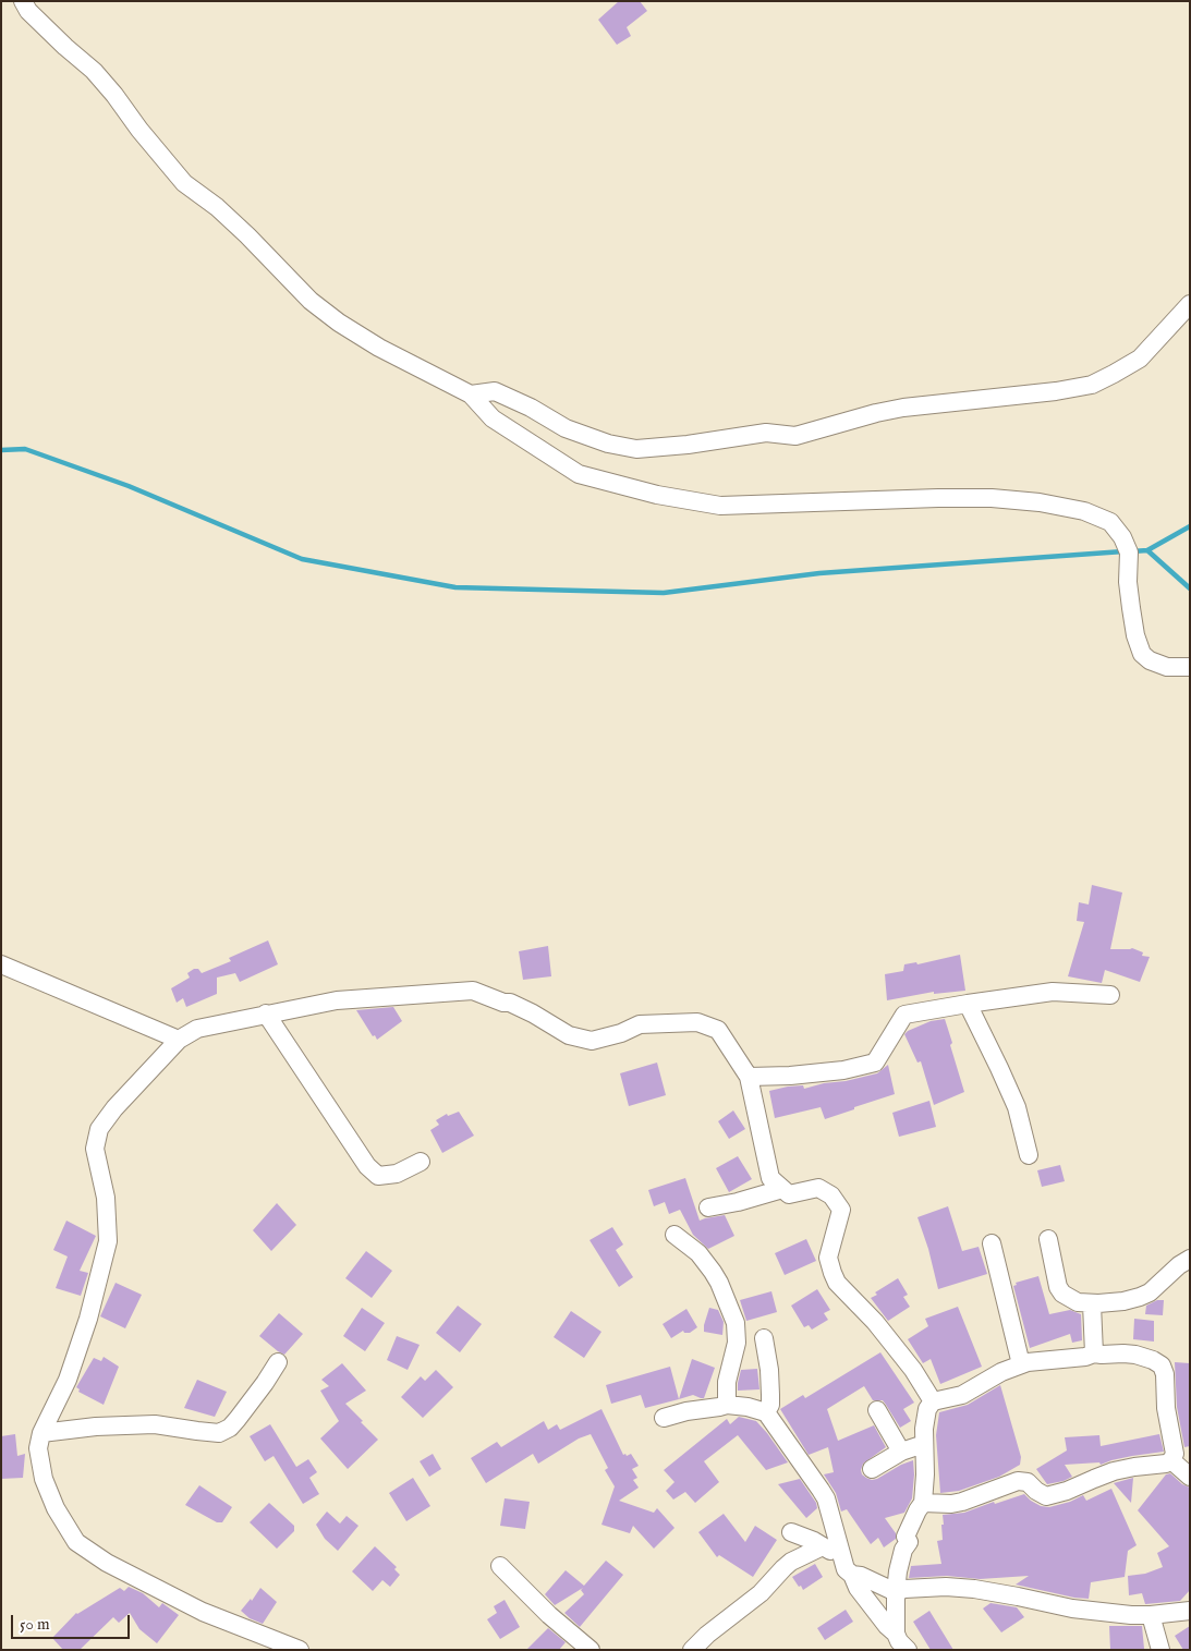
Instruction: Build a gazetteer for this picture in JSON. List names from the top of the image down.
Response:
{
  "scale_bar": "50 m"
}
